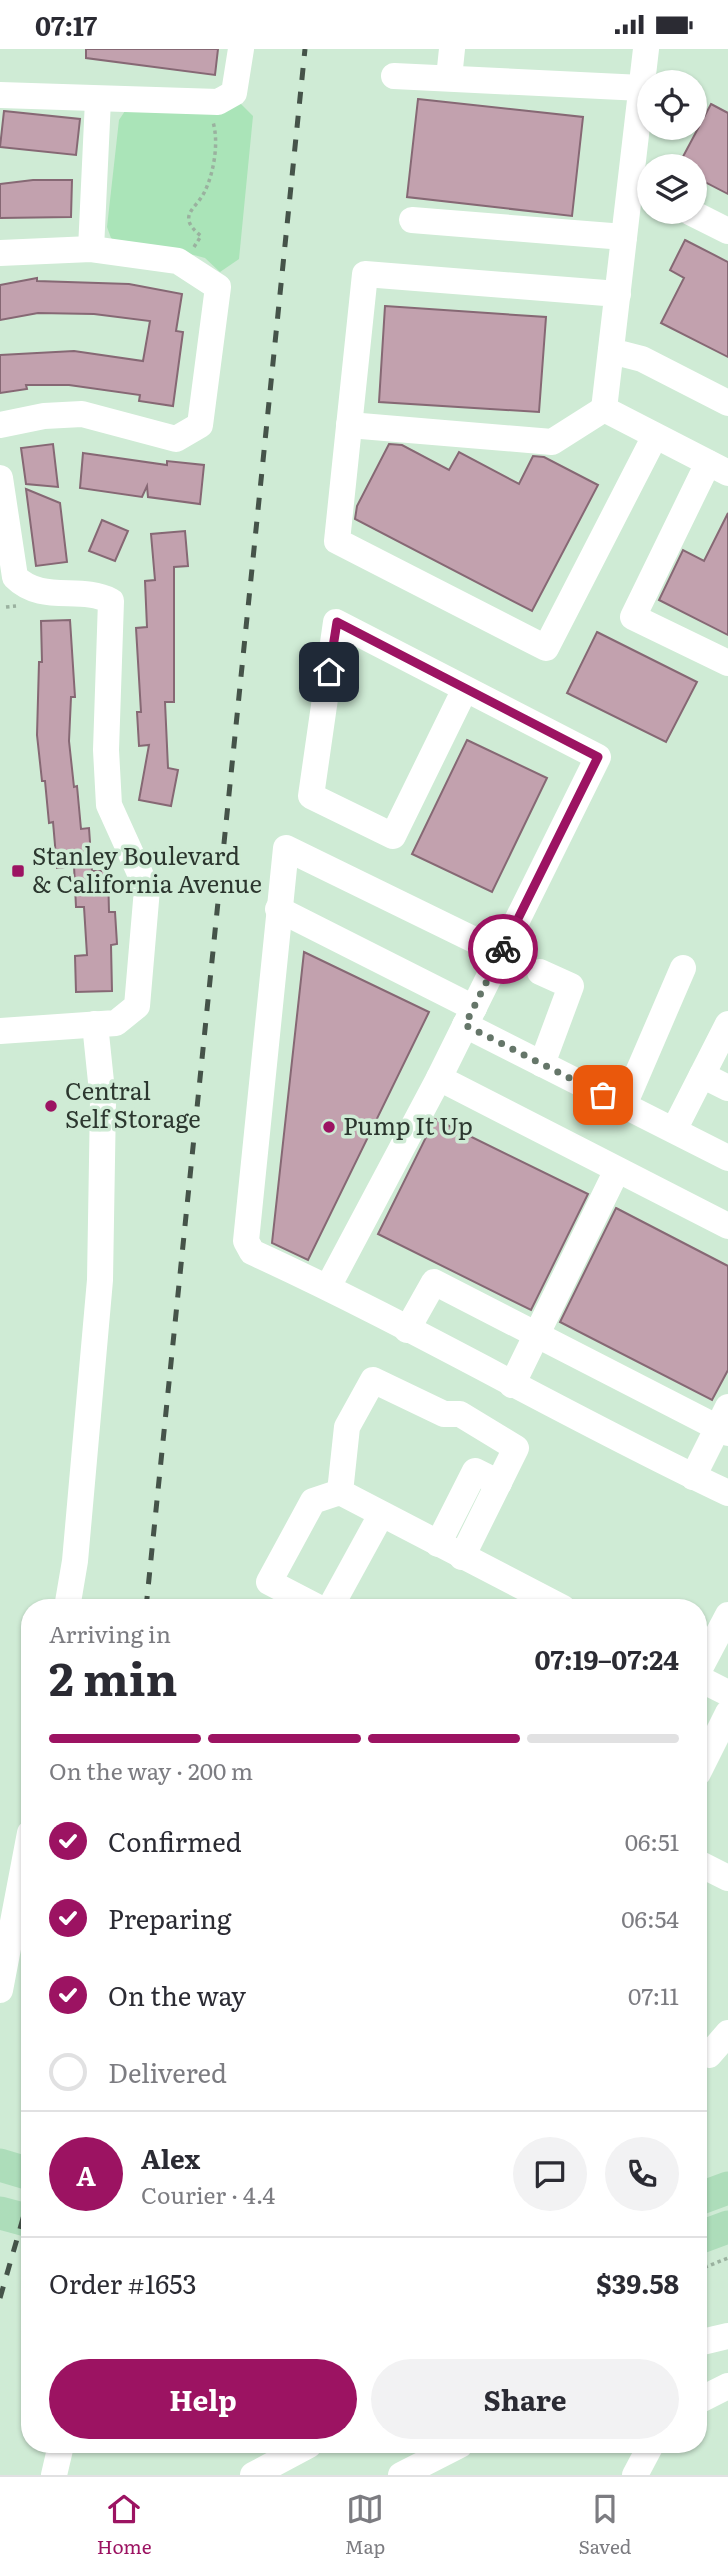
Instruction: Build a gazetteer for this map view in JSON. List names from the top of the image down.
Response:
{
  "places": {
    "transit": ["Stanley Boulevard & California Avenue"],
    "other": ["Central Self Storage", "Pump It Up"]
  },
  "page": {
    "status": "07:17",
    "heading": ["2 min", "Arriving in", "07:19–07:24"],
    "panel": [
      "Alex",
      "Courier · 4.4",
      "Order #1653",
      "$39.58"
    ],
    "bar": "On the way · 200 m",
    "list": [
      ["Confirmed", "06:51"],
      ["Preparing", "06:54"],
      ["On the way", "07:11"],
      "Delivered"
    ],
    "round": "A",
    "buttons": ["Help", "Share"],
    "tabs": ["Home", "Map", "Saved"]
  }
}
